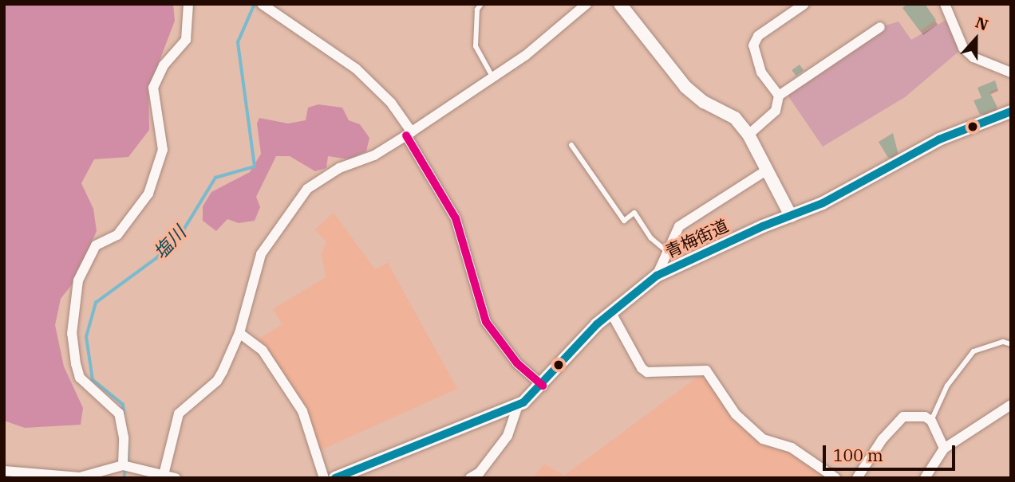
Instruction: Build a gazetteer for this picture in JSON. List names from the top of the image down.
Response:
{
  "streets": {
    "street": ["青梅街道"]
  },
  "water": ["塩川"],
  "scale_bar": "100 m",
  "north": "top"
}
